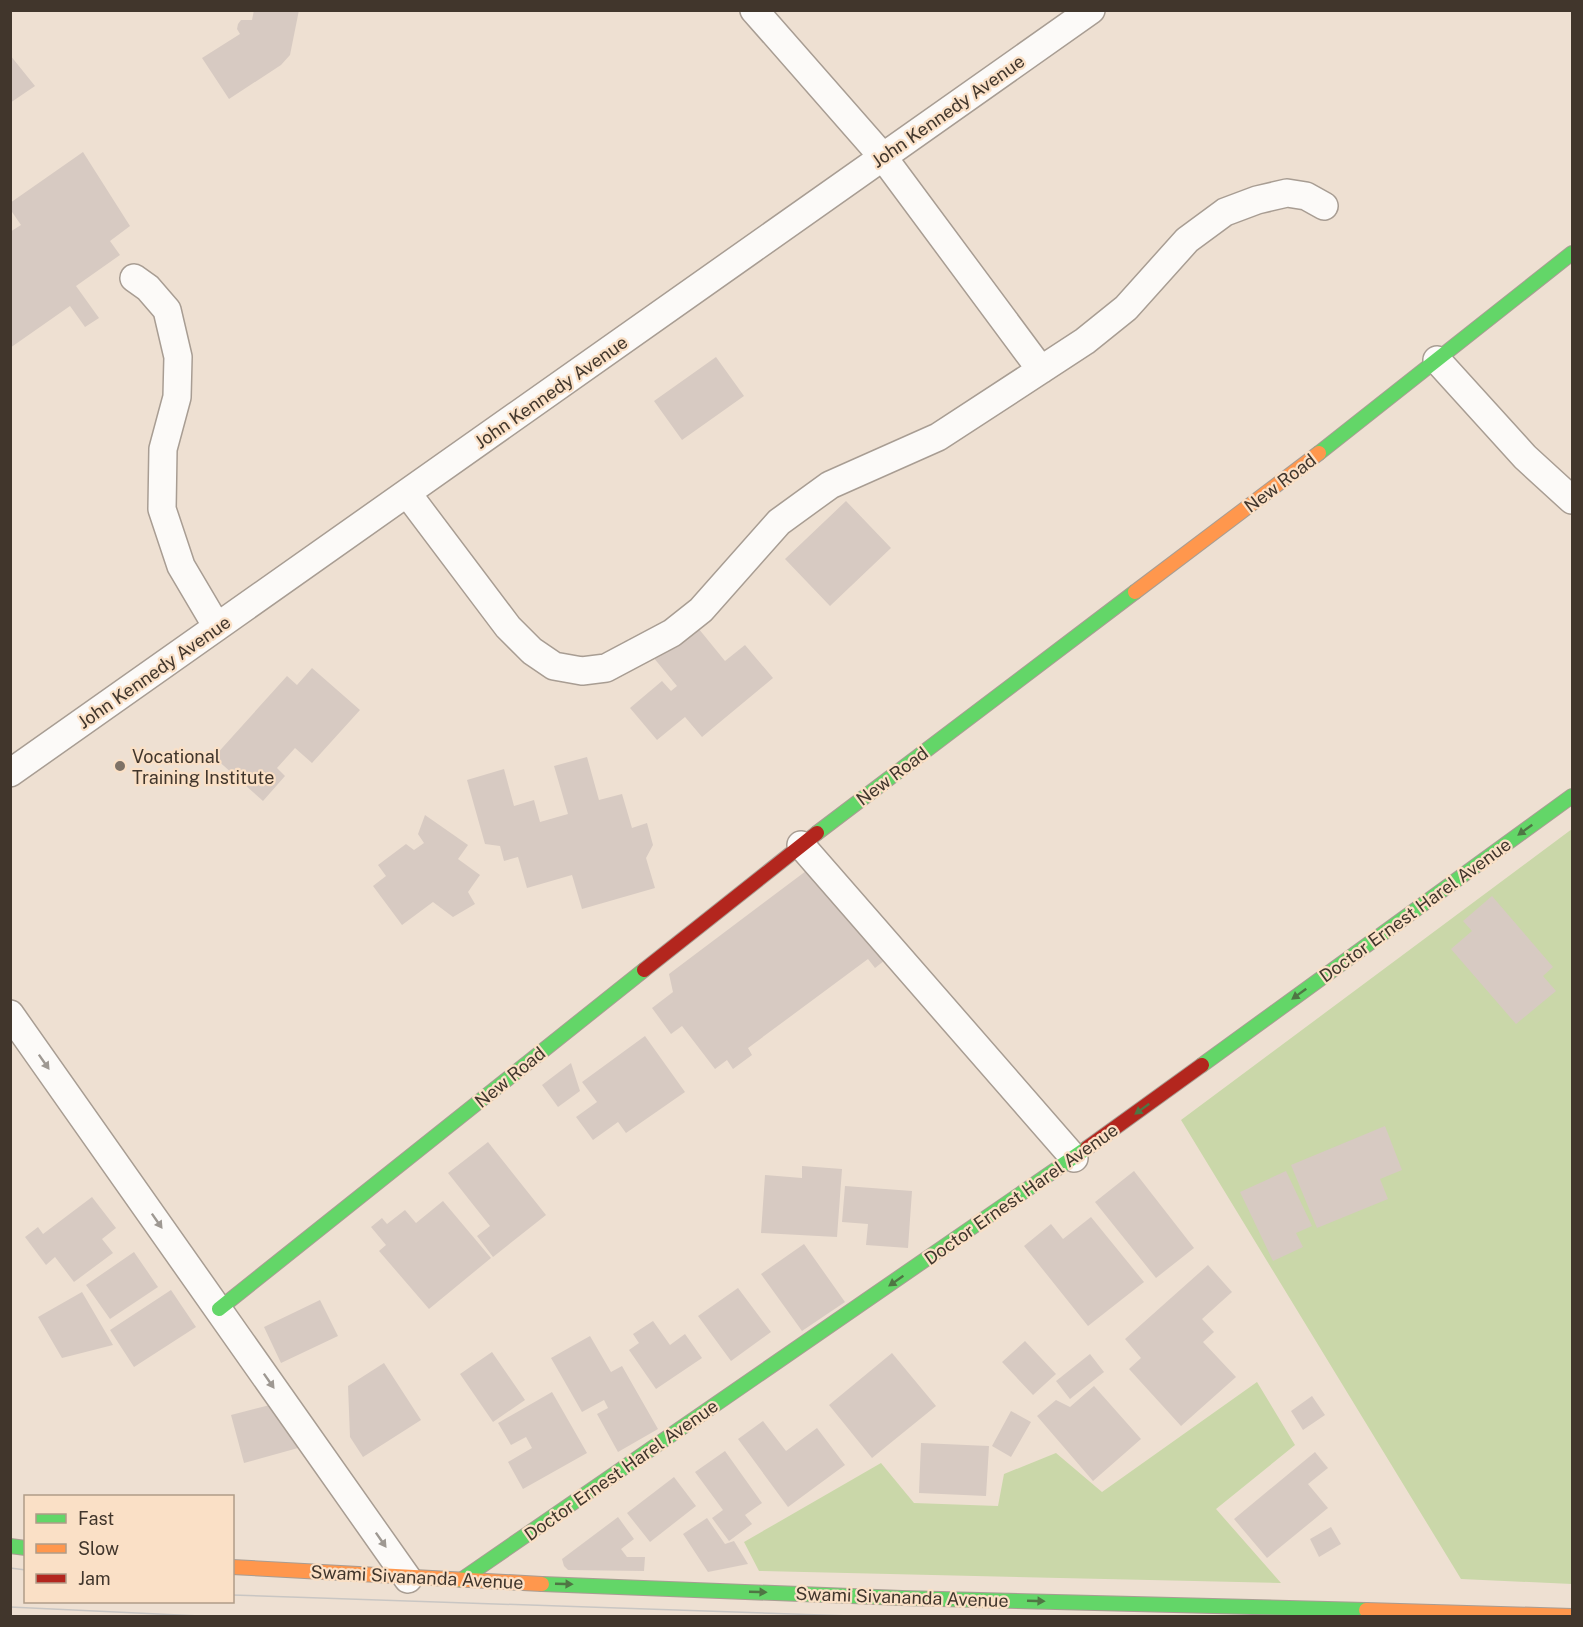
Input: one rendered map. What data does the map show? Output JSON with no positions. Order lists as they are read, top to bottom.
{
  "streets": {
    "street": [
      "John Kennedy Avenue",
      "New Road",
      "Doctor Ernest Harel Avenue",
      "Swami Sivananda Avenue"
    ]
  },
  "crossings": [
    ["Doctor Ernest Harel Avenue", "Swami Sivananda Avenue"]
  ],
  "one_way": ["Doctor Ernest Harel Avenue", "Swami Sivananda Avenue"],
  "places": ["Vocational Training Institute"],
  "legend": ["Fast", "Slow", "Jam"]
}
